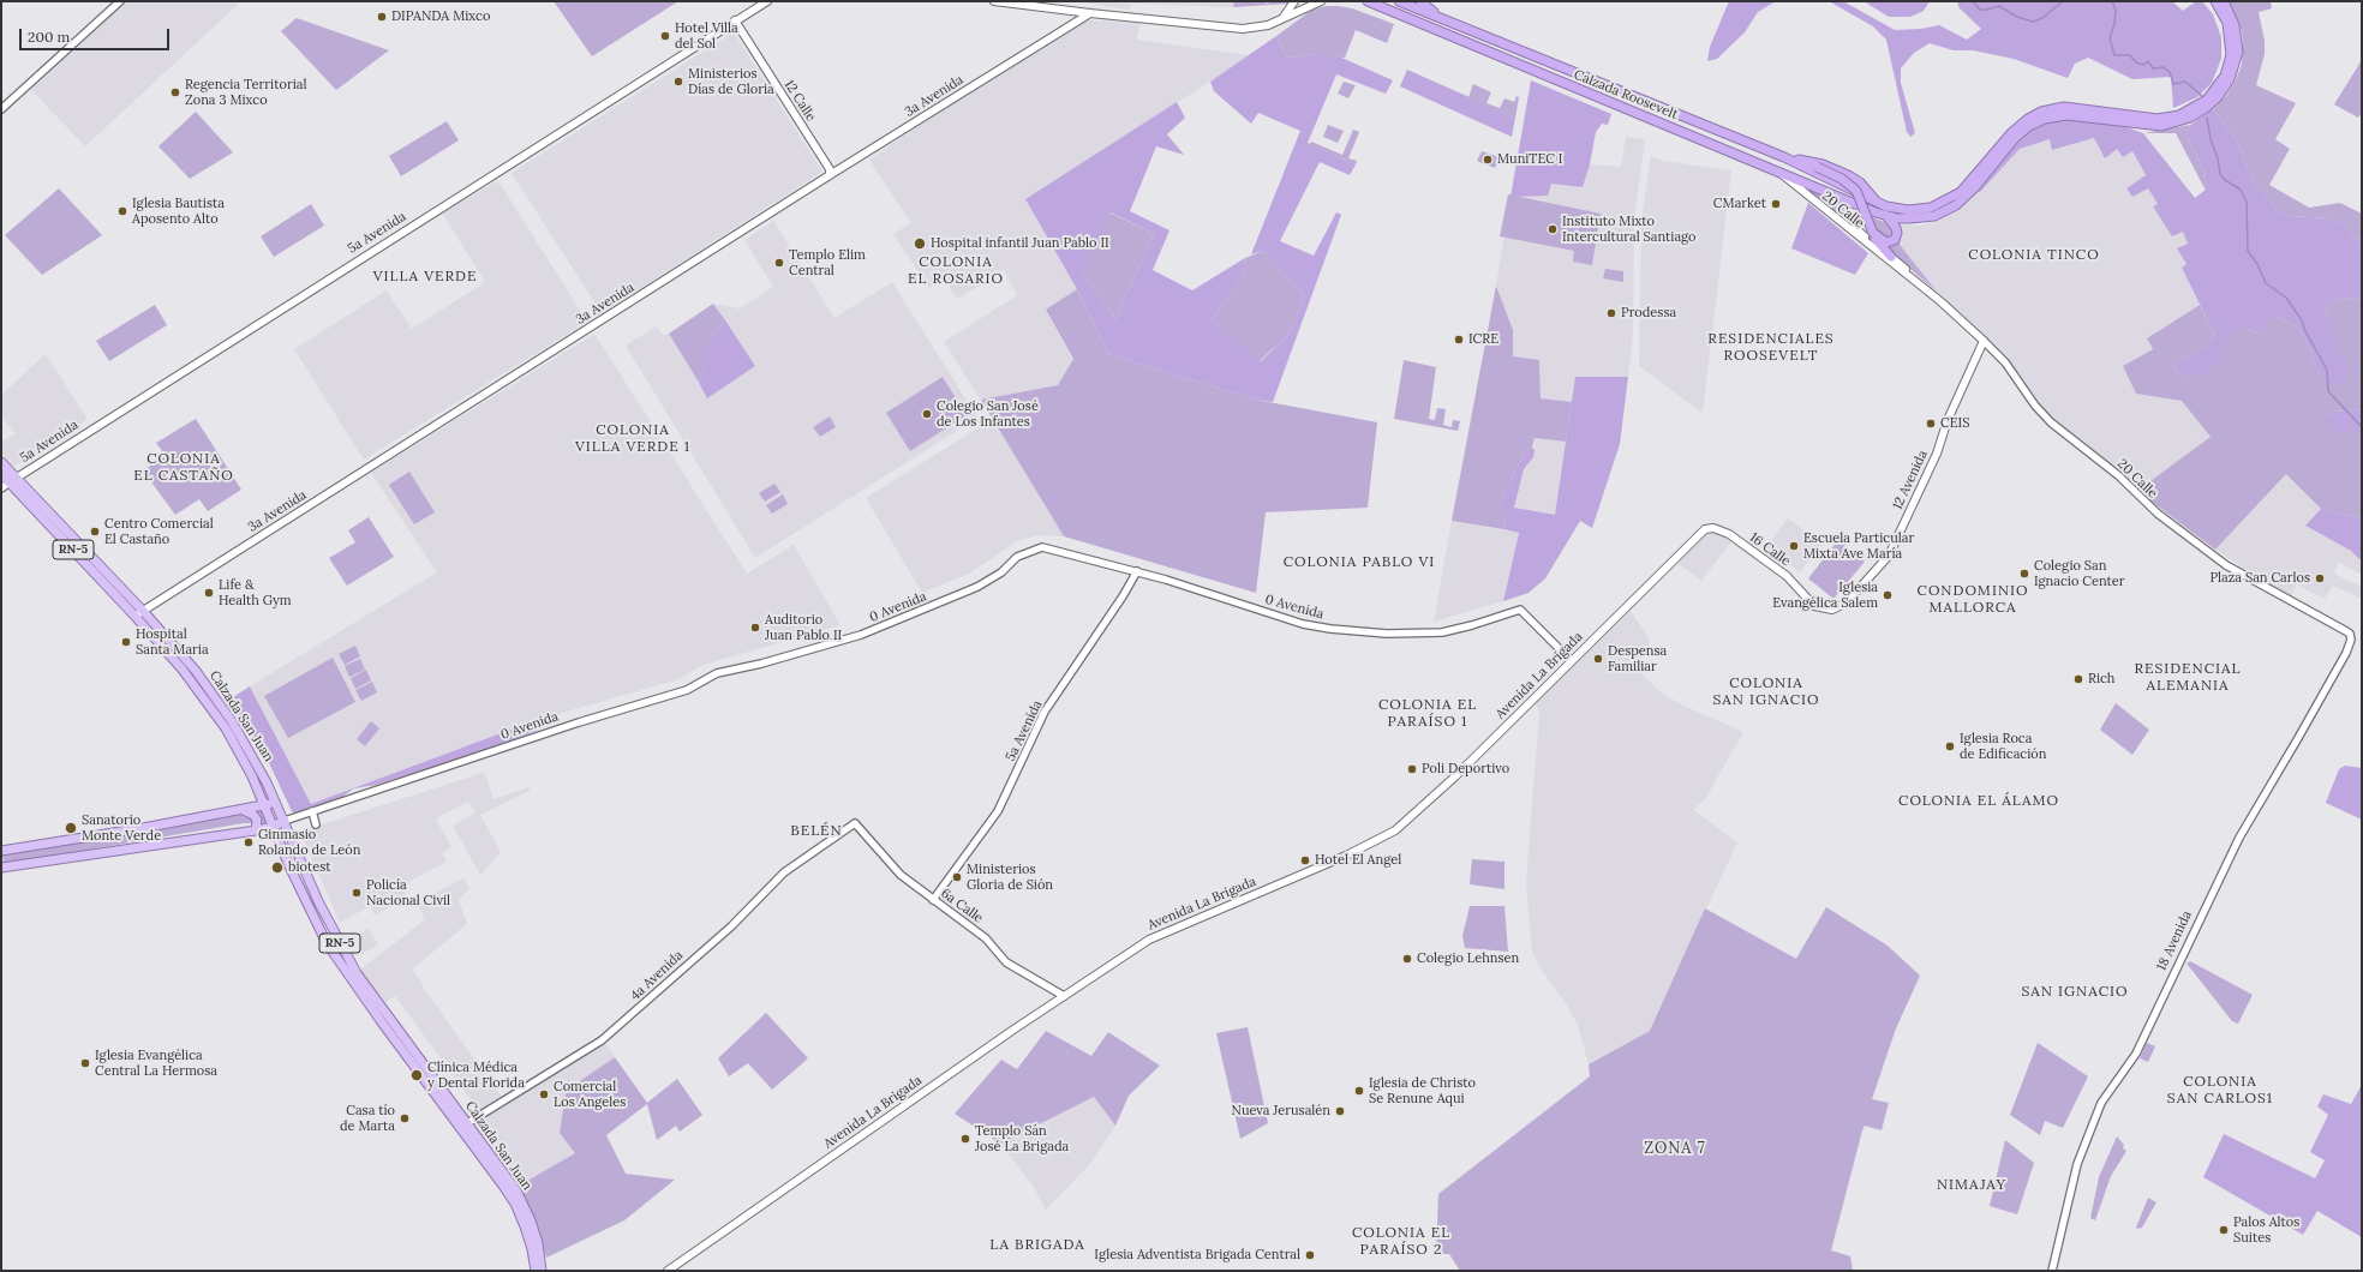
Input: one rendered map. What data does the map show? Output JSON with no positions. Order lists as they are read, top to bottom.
{
  "streets": {
    "highway": ["Calzada Roosevelt"],
    "main road": [
      "3a Avenida",
      "12 Calle",
      "20 Calle",
      "5a Avenida",
      "12 Avenida",
      "RN-5",
      "16 Calle",
      "Avenida La Brigada",
      "Calzada San Juan"
    ],
    "street": [
      "0 Avenida",
      "6a Calle",
      "18 Avenida",
      "4a Avenida"
    ]
  },
  "crossings": [
    ["Calzada Roosevelt", "20 Calle"],
    ["3a Avenida", "12 Calle"],
    ["3a Avenida", "Calzada San Juan"],
    ["12 Calle", "5a Avenida"],
    ["20 Calle", "12 Avenida"],
    ["20 Calle", "18 Avenida"],
    ["5a Avenida", "0 Avenida"],
    ["5a Avenida", "Calzada San Juan"],
    ["5a Avenida", "6a Calle"],
    ["12 Avenida", "16 Calle"],
    ["16 Calle", "Avenida La Brigada"],
    ["0 Avenida", "Avenida La Brigada"],
    ["0 Avenida", "Calzada San Juan"],
    ["Avenida La Brigada", "6a Calle"],
    ["Calzada San Juan", "4a Avenida"],
    ["6a Calle", "4a Avenida"]
  ],
  "districts": [
    "COLONIA TINCO",
    "COLONIA EL ROSARIO",
    "VILLA VERDE",
    "RESIDENCIALES ROOSEVELT",
    "COLONIA VILLA VERDE 1",
    "COLONIA EL CASTAÑO",
    "COLONIA PABLO VI",
    "CONDOMINIO MALLORCA",
    "RESIDENCIAL ALEMANIA",
    "COLONIA SAN IGNACIO",
    "COLONIA EL PARAÍSO 1",
    "COLONIA EL ÁLAMO",
    "BELÉN",
    "SAN IGNACIO",
    "COLONIA SAN CARLOS1",
    "ZONA 7",
    "NIMAJAY",
    "COLONIA EL PARAÍSO 2",
    "LA BRIGADA"
  ],
  "places": [
    "DIPANDA Mixco",
    "Hotel Villa del Sol",
    "Ministerios Días de Gloria",
    "Regencia Territorial Zona 3 Mixco",
    "MuniTEC I",
    "CMarket",
    "Iglesia Bautista Aposento Alto",
    "Instituto Mixto Intercultural Santiago",
    "Hospital infantil Juan Pablo II",
    "Templo Elim Central",
    "Prodessa",
    "ICRE",
    "Colegio San José de Los Infantes",
    "CEIS",
    "Centro Comercial El Castaño",
    "Escuela Particular Mixta Ave María",
    "Colegio San Ignacio Center",
    "Plaza San Carlos",
    "Life & Health Gym",
    "Iglesia Evangélica Salem",
    "Auditorio Juan Pablo II",
    "Hospital Santa Maria",
    "Despensa Familiar",
    "Rich",
    "Iglesia Roca de Edificación",
    "Poli Deportivo",
    "Sanatorio Monte Verde",
    "Ginmasio Rolando de León",
    "Hotel El Angel",
    "biotest",
    "Ministerios Gloria de Sión",
    "Policía Nacional Civil",
    "Colegio Lehnsen",
    "Iglesia Evangélica Central La Hermosa",
    "Clínica Médica y Dental Florida",
    "Iglesia de Christo Se Renune Aqui",
    "Comercial Los Angeles",
    "Nueva Jerusalén",
    "Casa tío de Marta",
    "Templo Sán José La Brigada",
    "Palos Altos Suites",
    "Iglesia Adventista Brigada Central"
  ],
  "scale_bar": "200 m"
}
